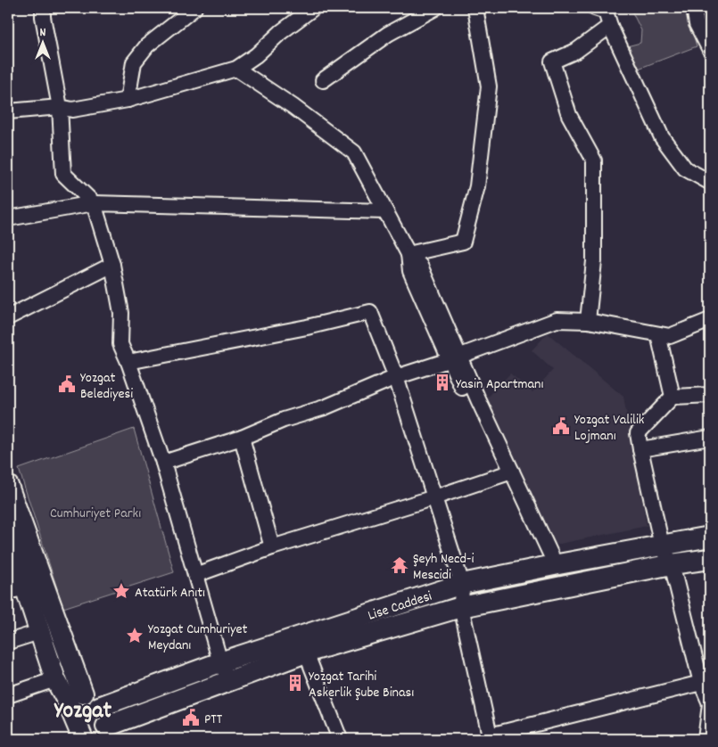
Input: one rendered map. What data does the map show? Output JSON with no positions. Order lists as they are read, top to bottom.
{
  "streets": {
    "street": ["Lise Caddesi"]
  },
  "districts": ["Yozgat"],
  "parks": ["Cumhuriyet Parkı"],
  "places": {
    "building": ["Yasin Apartmanı", "Yozgat Tarihi Askerlik Şube Binası"],
    "public building": ["Yozgat Belediyesi", "Yozgat Valilik Lojmanı", "PTT"],
    "temple": ["Şeyh Necd-i Mescidi"],
    "place": ["Atatürk Anıtı", "Yozgat Cumhuriyet Meydanı"]
  },
  "north": "top"
}
